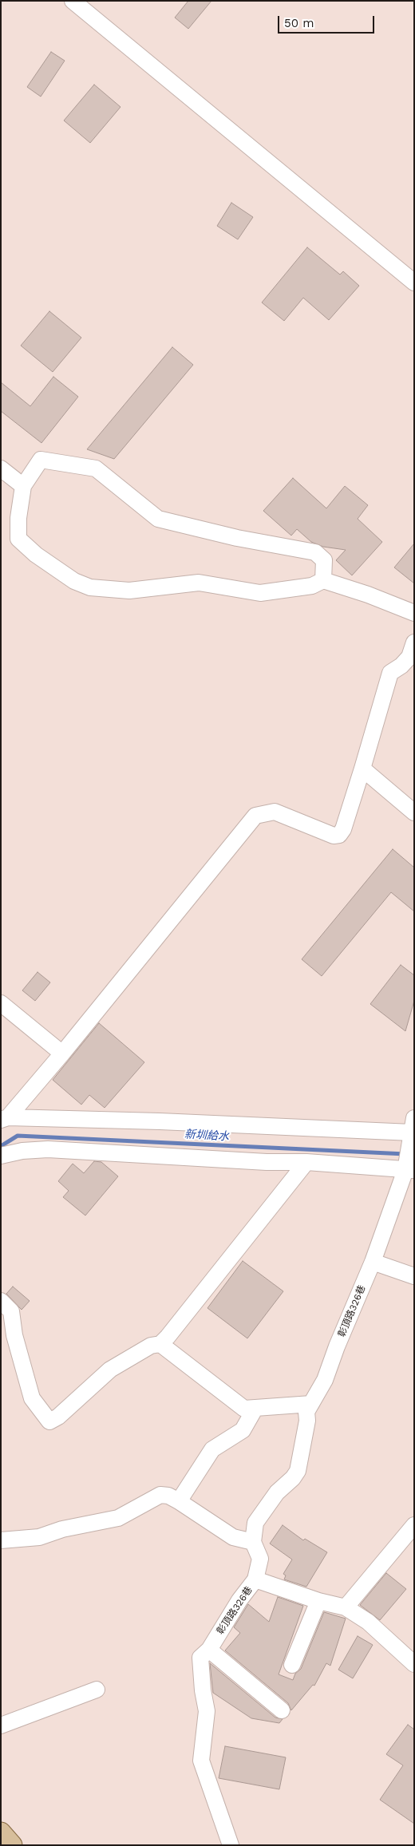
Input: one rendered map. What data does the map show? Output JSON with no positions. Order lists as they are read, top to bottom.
{
  "streets": {
    "street": ["彰頂路326巷"]
  },
  "water": ["新圳給水"],
  "scale_bar": "50 m"
}
